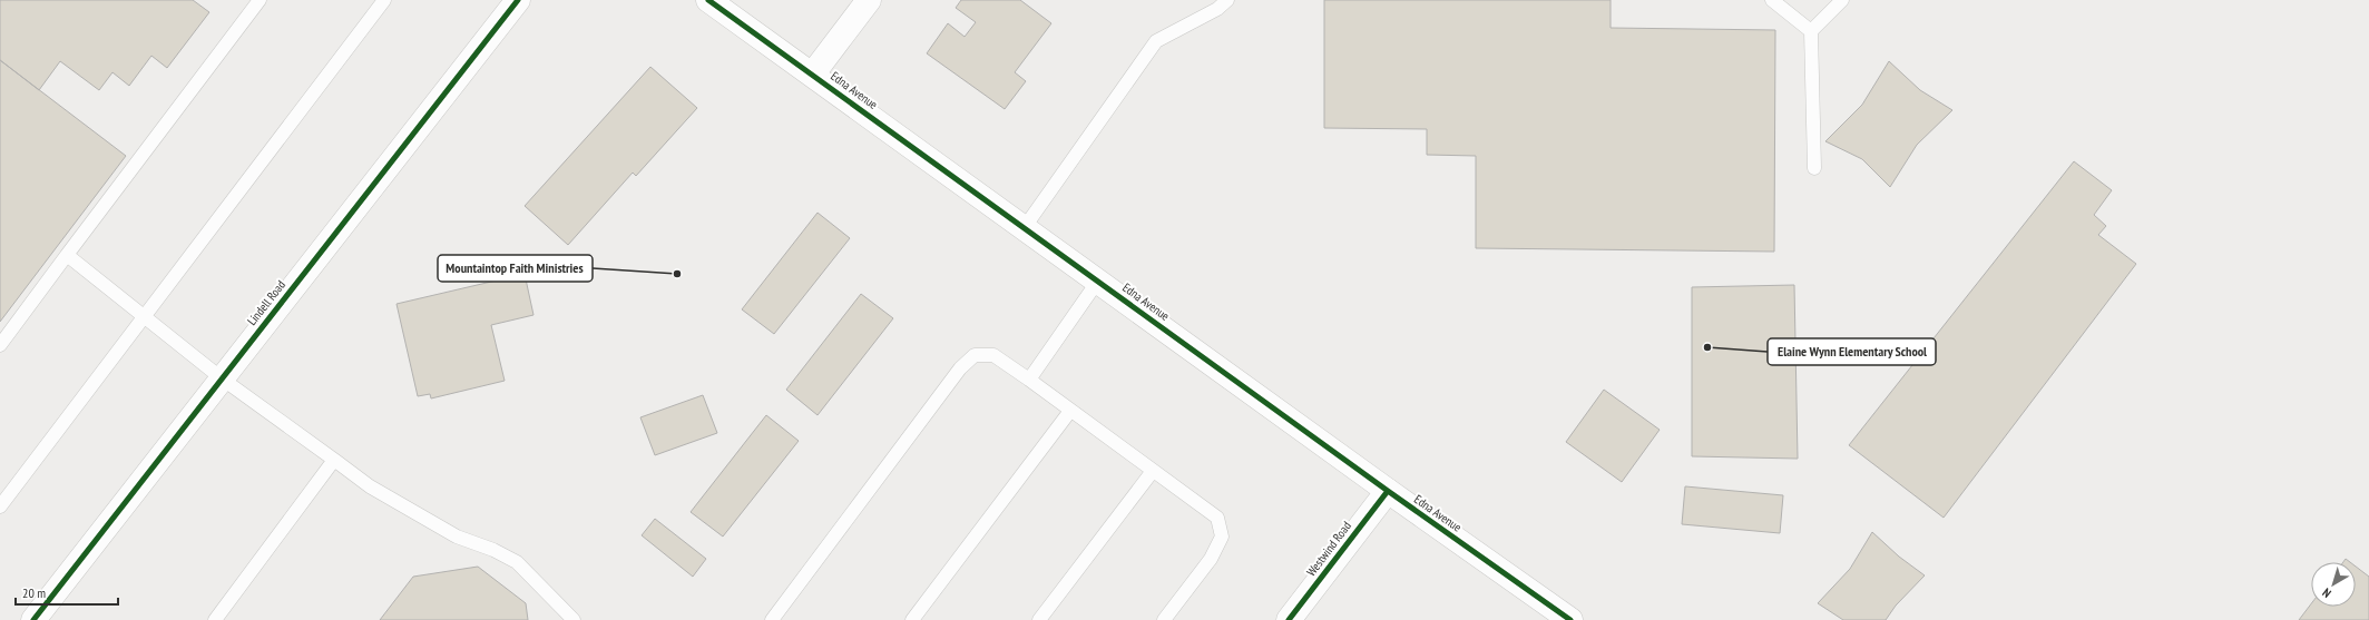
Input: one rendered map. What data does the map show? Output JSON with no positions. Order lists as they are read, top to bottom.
{
  "streets": {
    "street": ["Edna Avenue", "Lindell Road", "Westwind Road"]
  },
  "crossings": [
    ["Edna Avenue", "Westwind Road"]
  ],
  "places": ["Mountaintop Faith Ministries", "Elaine Wynn Elementary School"],
  "scale_bar": "20 m",
  "north": "bottom left"
}
